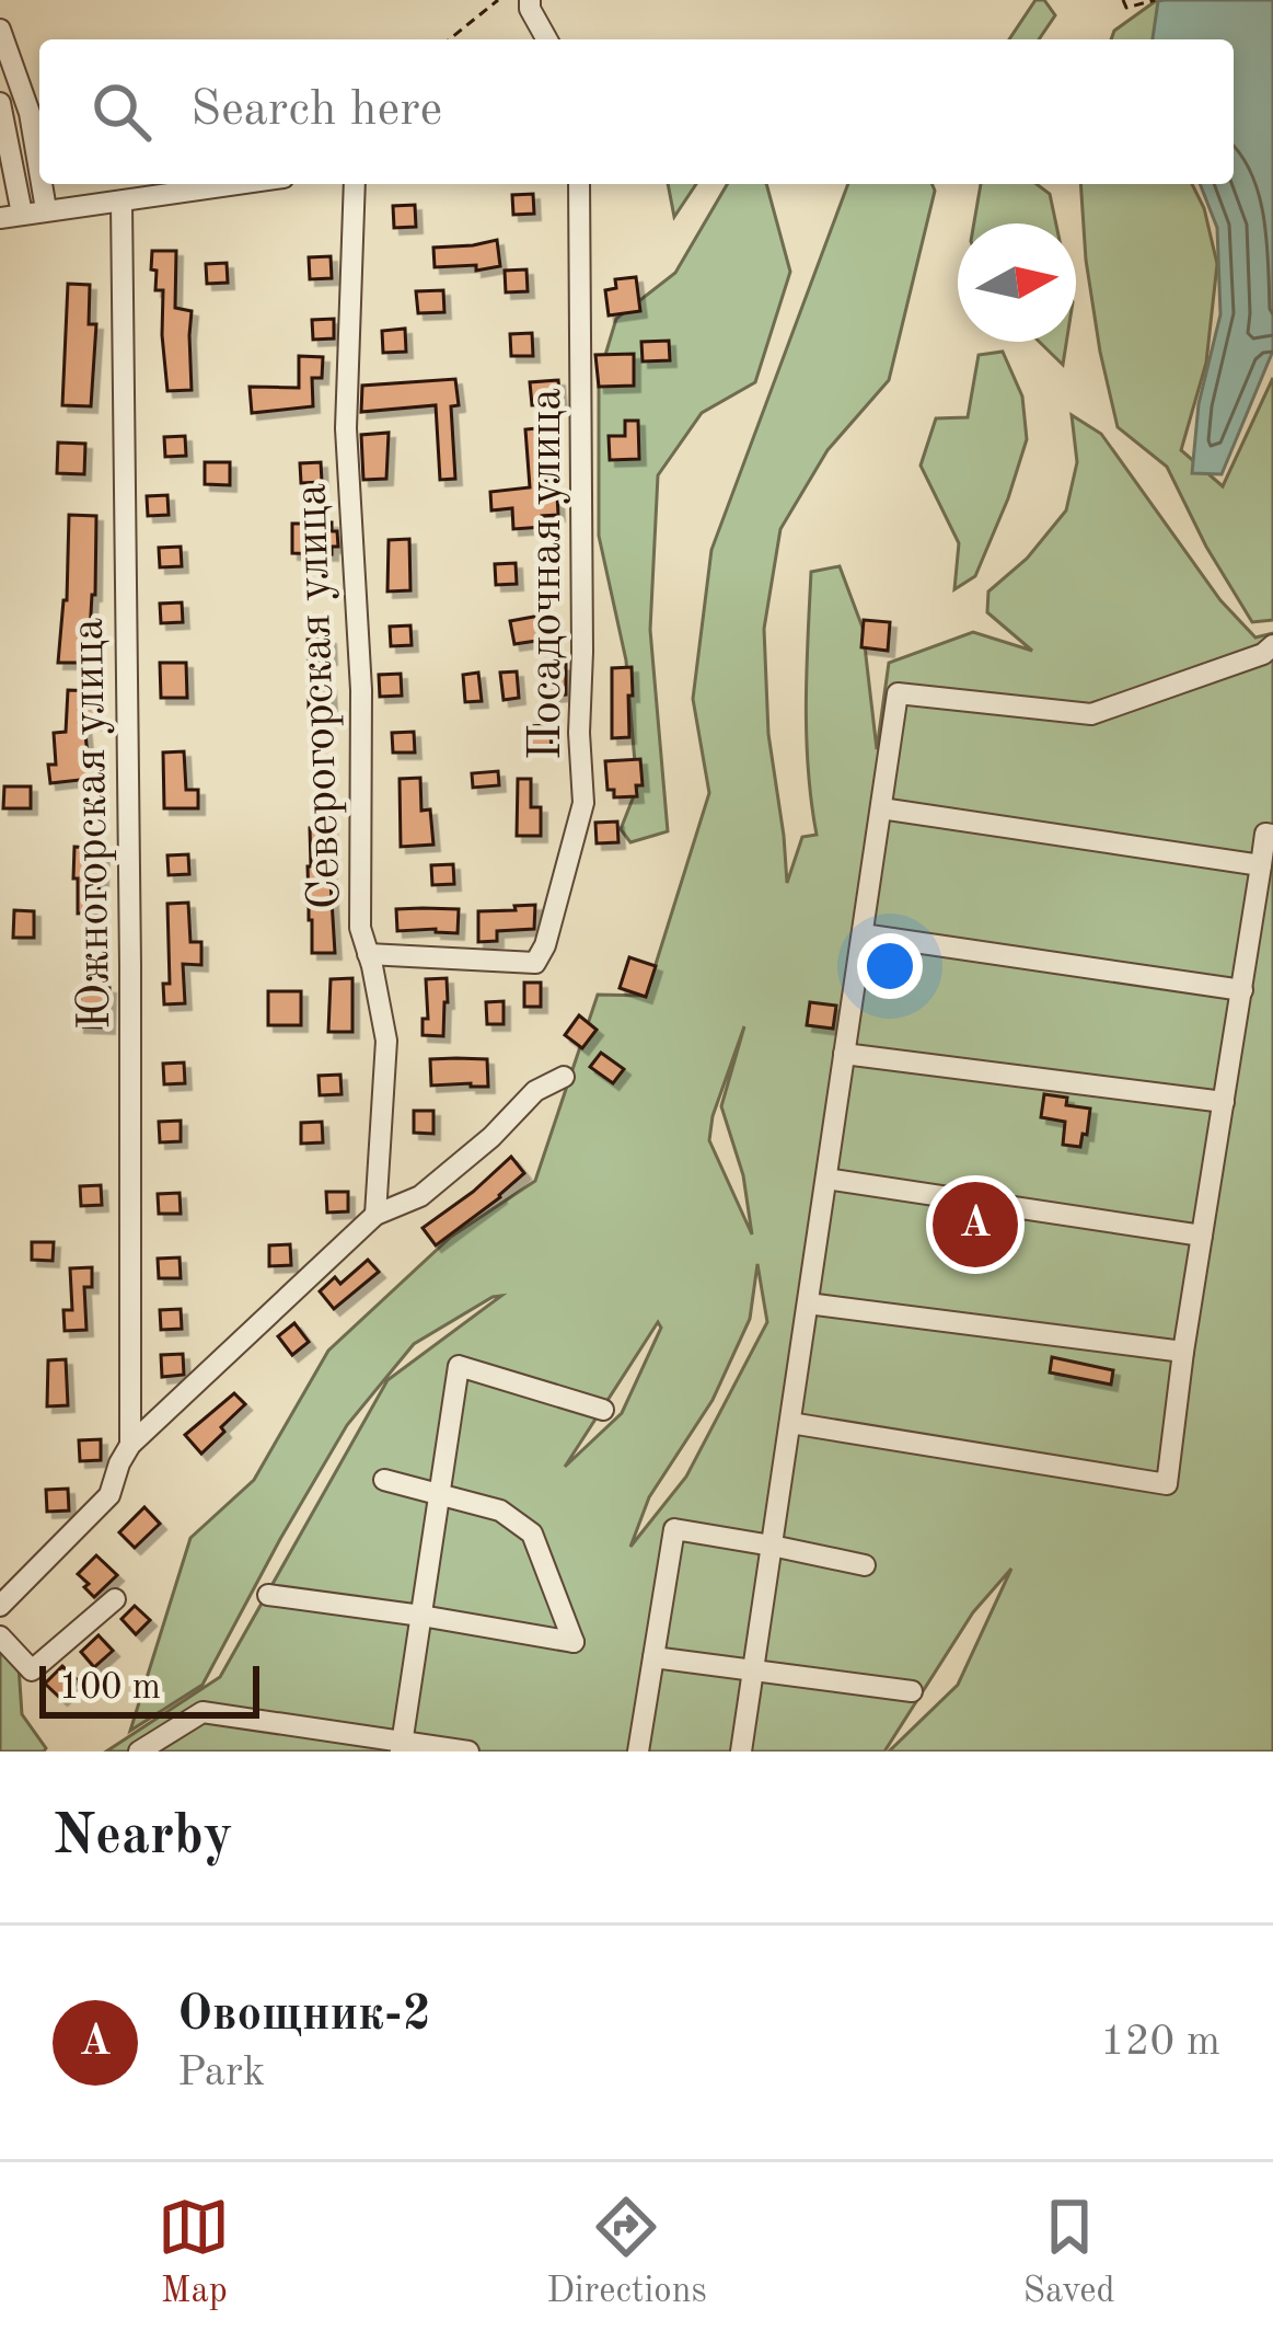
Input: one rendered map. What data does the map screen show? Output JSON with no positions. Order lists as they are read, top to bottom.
{
  "streets": {
    "street": ["Посадочная улица", "Северогорская улица", "Южногорская улица"]
  },
  "crossings": [
    ["Посадочная улица", "Северогорская улица"]
  ],
  "scale_bar": "100 m",
  "north": "right",
  "page": {
    "search": "Search here",
    "pins": "A",
    "scale": "100 m",
    "heading": "Nearby",
    "list": [
      {
        "mark": "A",
        "name": "Овощник-2",
        "note": "Park",
        "value": "120 m"
      }
    ],
    "nav": ["Map", "Directions", "Saved"]
  }
}
